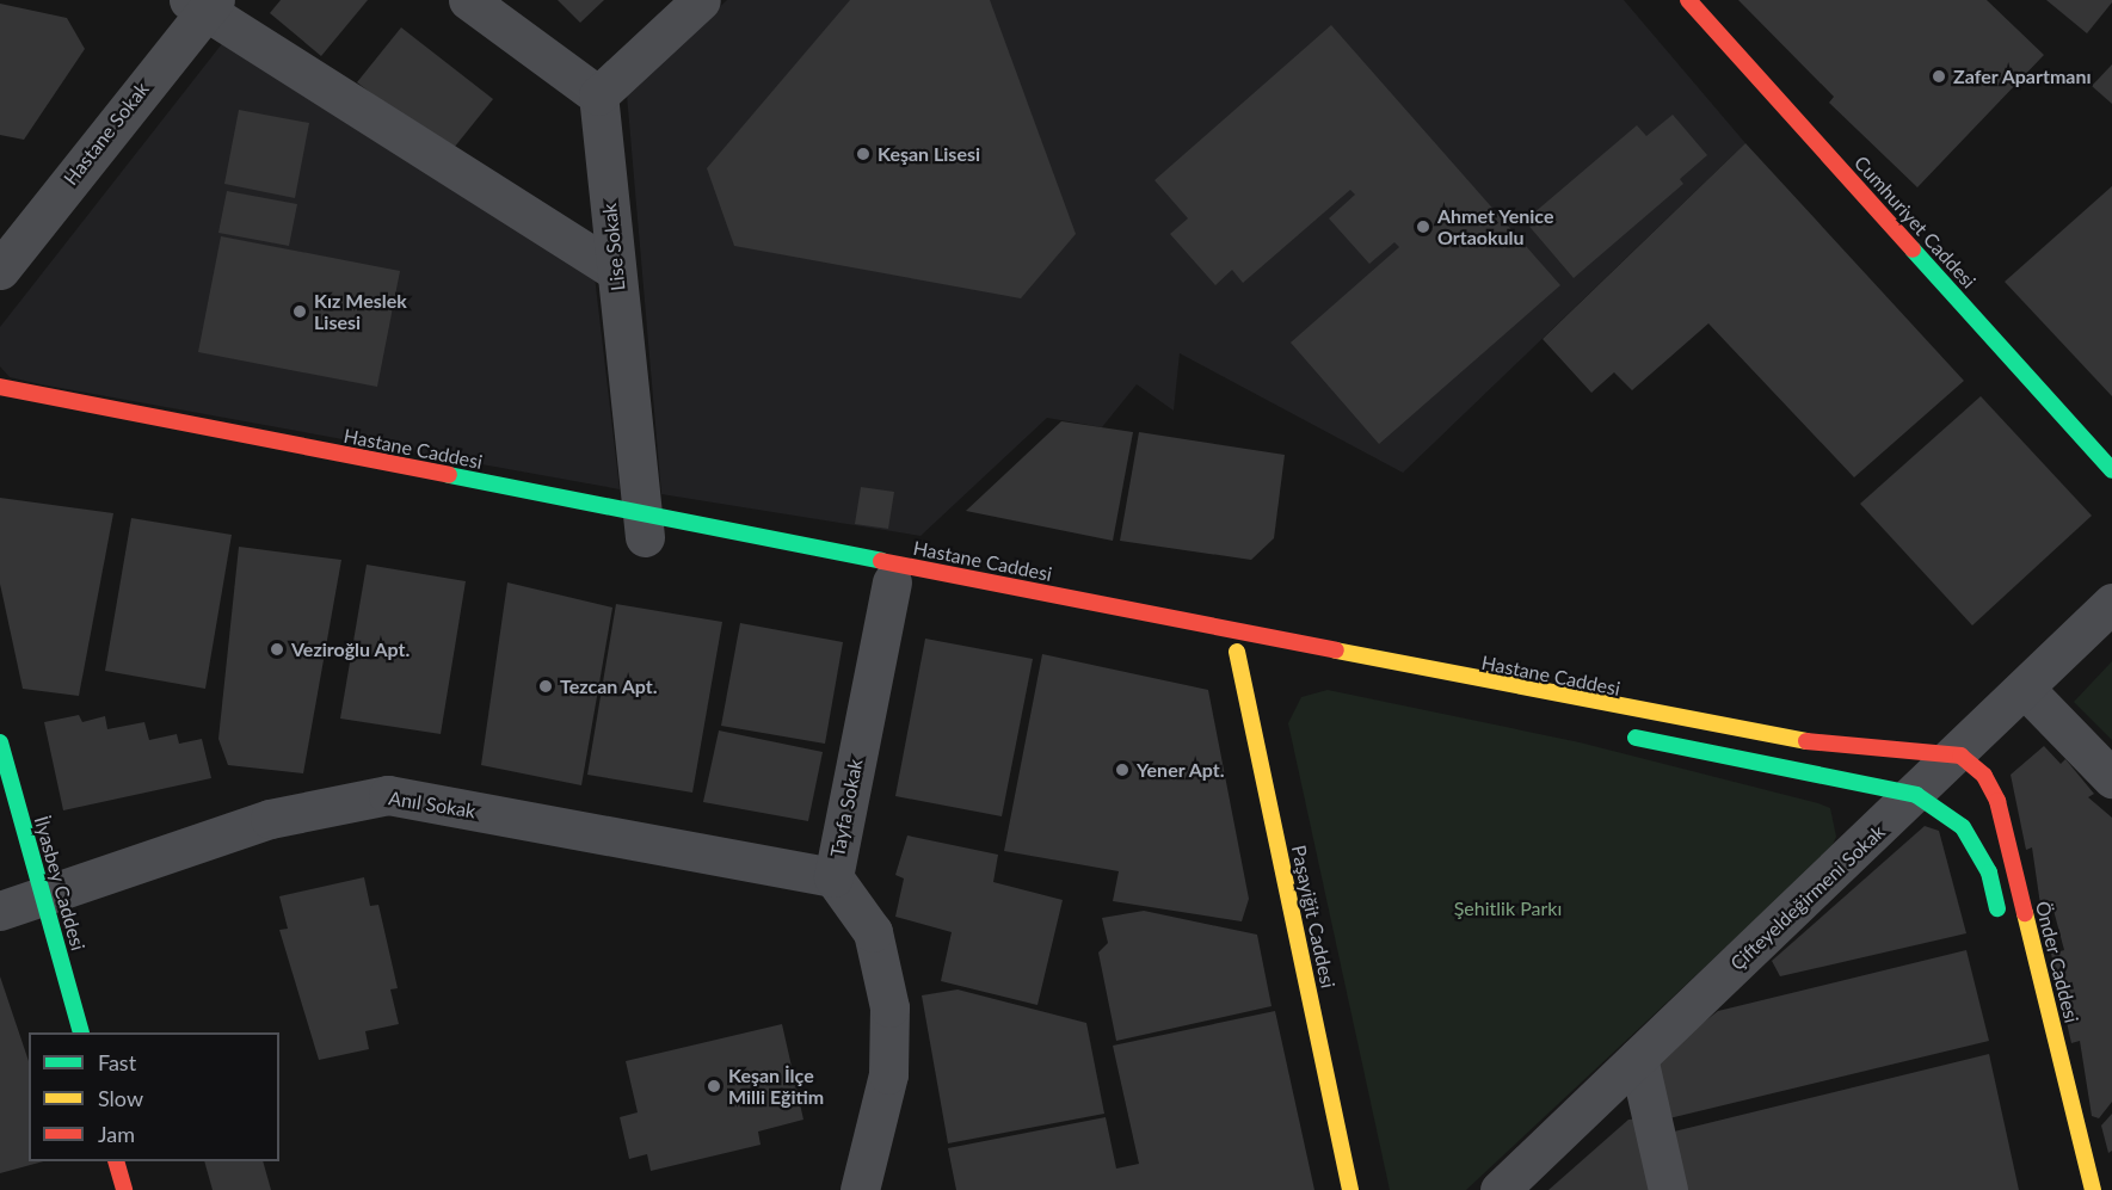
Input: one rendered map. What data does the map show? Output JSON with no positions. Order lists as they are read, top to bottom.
{
  "streets": {
    "main road": [
      "Cumhuriyet Caddesi",
      "Hastane Caddesi",
      "İlyasbey Caddesi",
      "Paşayiğit Caddesi",
      "Önder Caddesi"
    ],
    "street": [
      "Hastane Sokak",
      "Lise Sokak",
      "Anıl Sokak",
      "Tayfa Sokak",
      "Çifteyeldeğirmeni Sokak"
    ]
  },
  "crossings": [
    ["Lise Sokak", "Hastane Caddesi"],
    ["Hastane Caddesi", "Tayfa Sokak"],
    ["Hastane Caddesi", "Çifteyeldeğirmeni Sokak"],
    ["Hastane Caddesi", "Önder Caddesi"],
    ["Anıl Sokak", "Tayfa Sokak"],
    ["Anıl Sokak", "İlyasbey Caddesi"],
    ["Çifteyeldeğirmeni Sokak", "Önder Caddesi"]
  ],
  "parks": ["Şehitlik Parkı"],
  "places": [
    "Zafer Apartmanı",
    "Keşan Lisesi",
    "Ahmet Yenice Ortaokulu",
    "Kız Meslek Lisesi",
    "Veziroğlu Apt.",
    "Tezcan Apt.",
    "Yener Apt.",
    "Keşan İlçe Milli Eğitim"
  ],
  "legend": ["Fast", "Slow", "Jam"]
}
